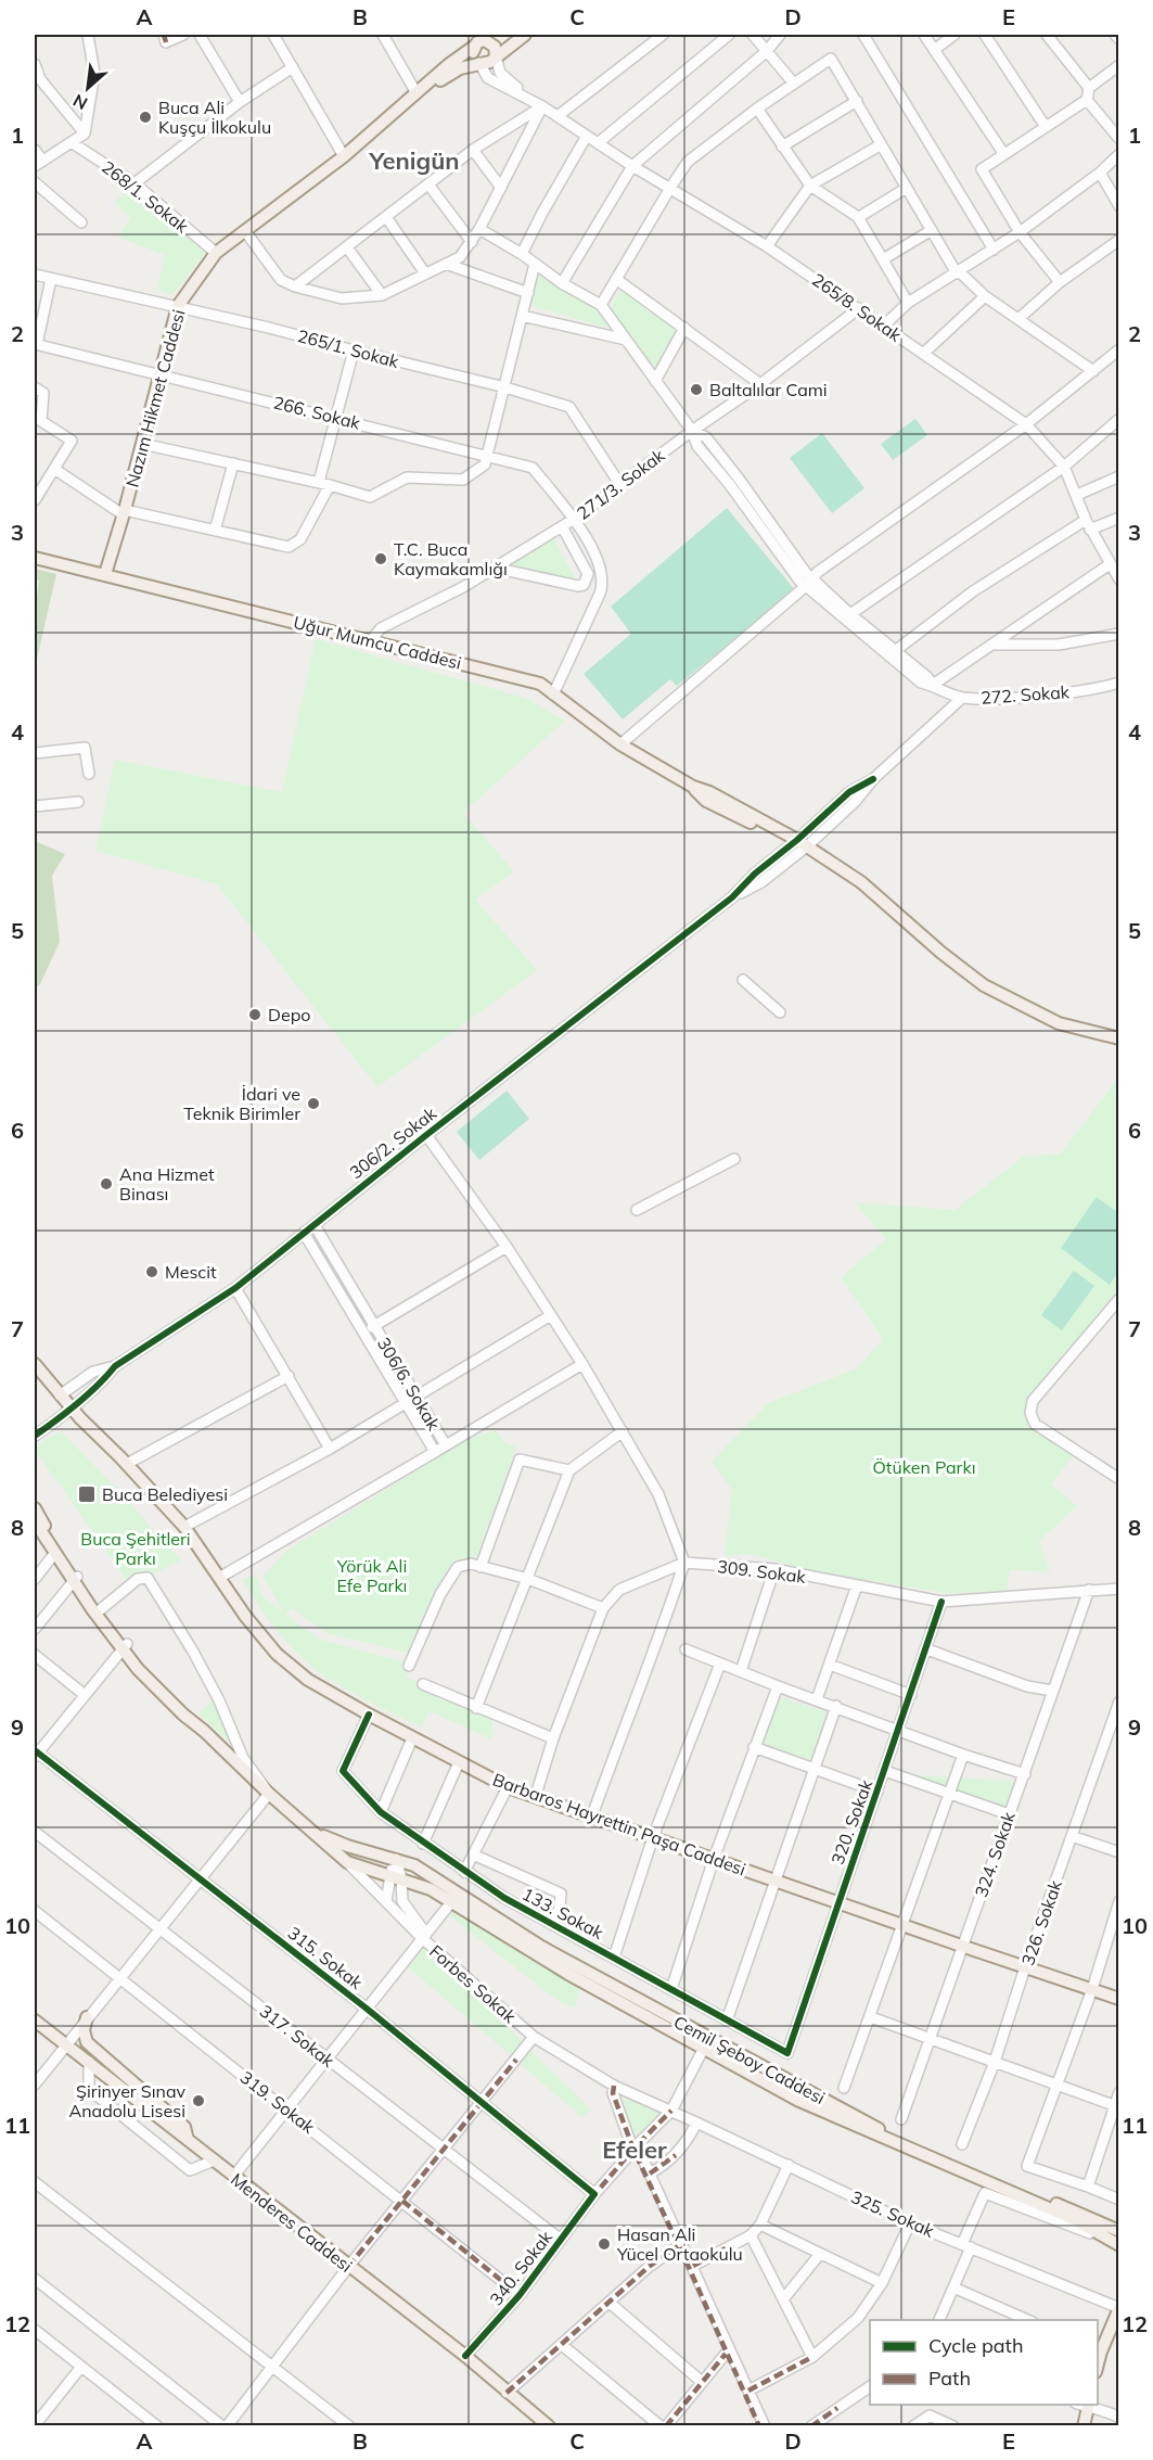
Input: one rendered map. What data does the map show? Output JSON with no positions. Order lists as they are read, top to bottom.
{
  "streets": {
    "main road": [
      "Nazım Hikmet Caddesi",
      "Uğur Mumcu Caddesi",
      "Barbaros Hayrettin Paşa Caddesi",
      "Forbes Sokak",
      "Cemil Şeboy Caddesi",
      "Menderes Caddesi"
    ],
    "street": [
      "268/1. Sokak",
      "265/8. Sokak",
      "265/1. Sokak",
      "266. Sokak",
      "271/3. Sokak",
      "272. Sokak",
      "306/2. Sokak",
      "306/6. Sokak",
      "309. Sokak",
      "320. Sokak",
      "324. Sokak",
      "133. Sokak",
      "326. Sokak",
      "315. Sokak",
      "317. Sokak",
      "319. Sokak",
      "325. Sokak",
      "340. Sokak"
    ]
  },
  "crossings": [
    ["268/1. Sokak", "Nazım Hikmet Caddesi"],
    ["265/8. Sokak", "Nazım Hikmet Caddesi"],
    ["265/8. Sokak", "271/3. Sokak"],
    ["265/1. Sokak", "Nazım Hikmet Caddesi"],
    ["265/1. Sokak", "266. Sokak"],
    ["265/1. Sokak", "271/3. Sokak"],
    ["Nazım Hikmet Caddesi", "266. Sokak"],
    ["Nazım Hikmet Caddesi", "Uğur Mumcu Caddesi"],
    ["266. Sokak", "271/3. Sokak"],
    ["266. Sokak", "Uğur Mumcu Caddesi"],
    ["271/3. Sokak", "Uğur Mumcu Caddesi"],
    ["Uğur Mumcu Caddesi", "306/2. Sokak"],
    ["272. Sokak", "306/2. Sokak"],
    ["306/2. Sokak", "306/6. Sokak"],
    ["306/2. Sokak", "Barbaros Hayrettin Paşa Caddesi"],
    ["309. Sokak", "320. Sokak"],
    ["309. Sokak", "324. Sokak"],
    ["320. Sokak", "Barbaros Hayrettin Paşa Caddesi"],
    ["320. Sokak", "133. Sokak"],
    ["Barbaros Hayrettin Paşa Caddesi", "324. Sokak"],
    ["Barbaros Hayrettin Paşa Caddesi", "133. Sokak"],
    ["Barbaros Hayrettin Paşa Caddesi", "326. Sokak"],
    ["315. Sokak", "340. Sokak"],
    ["Forbes Sokak", "Cemil Şeboy Caddesi"],
    ["Forbes Sokak", "325. Sokak"],
    ["317. Sokak", "340. Sokak"],
    ["319. Sokak", "340. Sokak"],
    ["Menderes Caddesi", "340. Sokak"]
  ],
  "districts": ["Yenigün", "Efeler"],
  "parks": ["Ötüken Parkı", "Buca Şehitleri Parkı", "Yörük Ali Efe Parkı"],
  "places": {
    "other": [
      "Buca Ali Kuşçu İlkokulu",
      "Baltalılar Cami",
      "T.C. Buca Kaymakamlığı",
      "Depo",
      "İdari ve Teknik Birimler",
      "Ana Hizmet Binası",
      "Mescit",
      "Şirinyer Sınav Anadolu Lisesi",
      "Hasan Ali Yücel Ortaokulu"
    ],
    "transit": ["Buca Belediyesi"]
  },
  "legend": ["Cycle path", "Path"],
  "north": "bottom left",
  "grid": {
    "columns": [
      "A",
      "B",
      "C",
      "D",
      "E"
    ],
    "rows": [
      "1",
      "2",
      "3",
      "4",
      "5",
      "6",
      "7",
      "8",
      "9",
      "10",
      "11",
      "12"
    ]
  }
}
